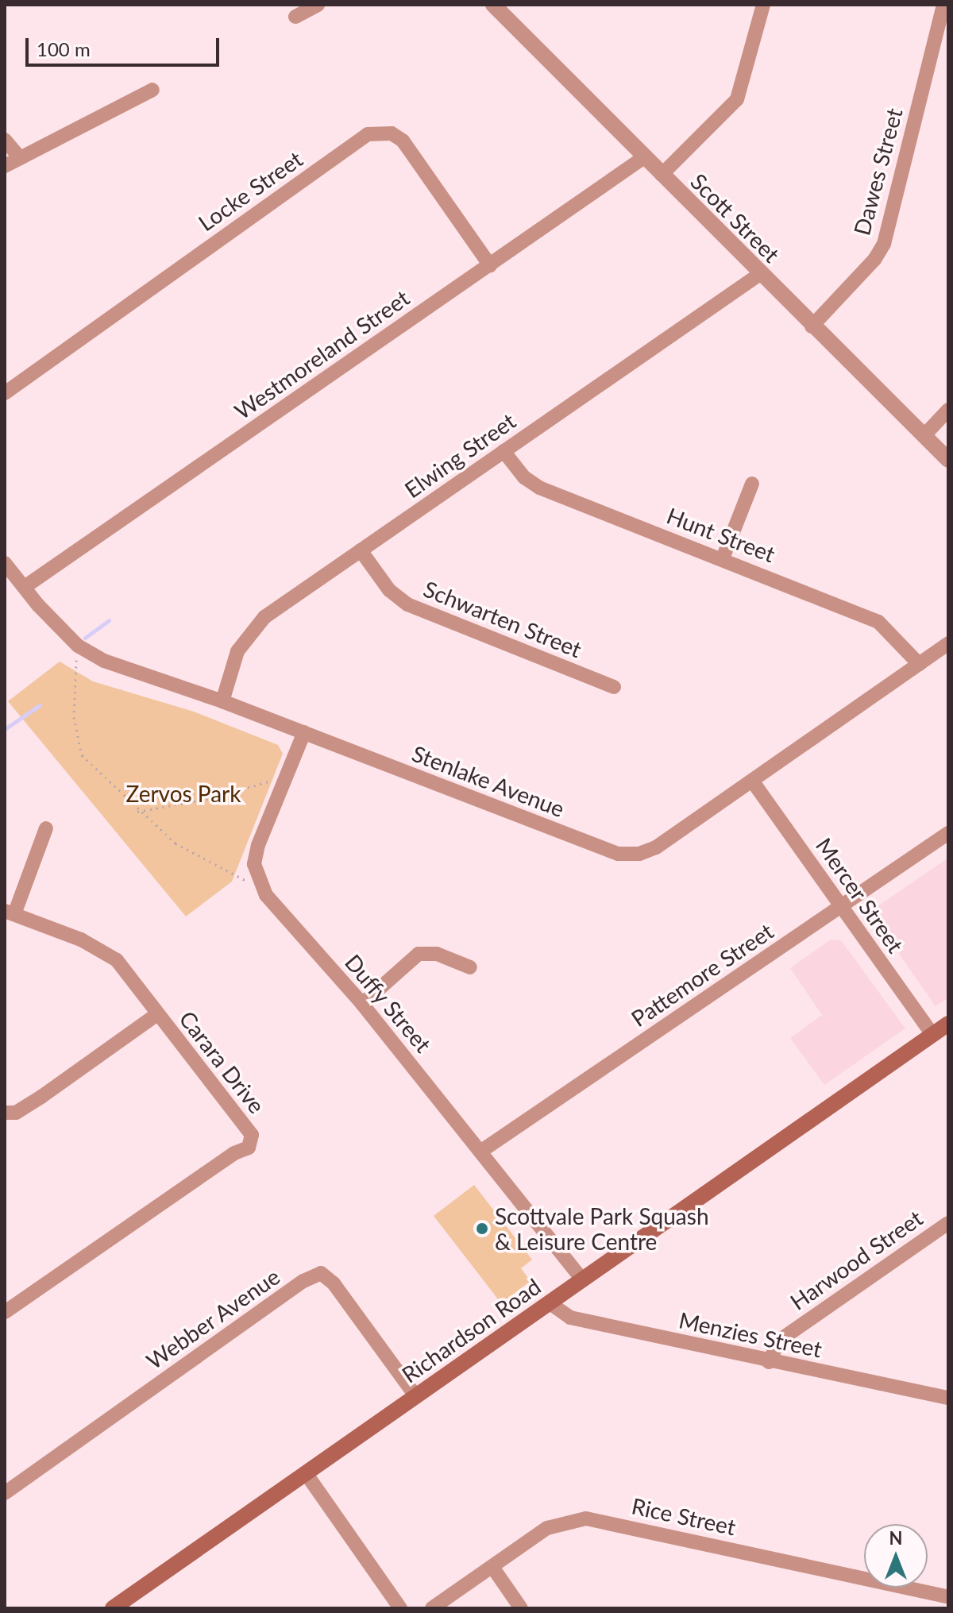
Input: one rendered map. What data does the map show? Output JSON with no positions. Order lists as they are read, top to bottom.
{
  "streets": {
    "main road": ["Richardson Road"],
    "street": [
      "Dawes Street",
      "Locke Street",
      "Scott Street",
      "Westmoreland Street",
      "Elwing Street",
      "Hunt Street",
      "Schwarten Street",
      "Stenlake Avenue",
      "Mercer Street",
      "Pattemore Street",
      "Duffy Street",
      "Carara Drive",
      "Harwood Street",
      "Webber Avenue",
      "Menzies Street",
      "Rice Street"
    ]
  },
  "crossings": [
    ["Dawes Street", "Scott Street"],
    ["Locke Street", "Westmoreland Street"],
    ["Scott Street", "Westmoreland Street"],
    ["Scott Street", "Elwing Street"],
    ["Westmoreland Street", "Stenlake Avenue"],
    ["Elwing Street", "Hunt Street"],
    ["Elwing Street", "Schwarten Street"],
    ["Elwing Street", "Stenlake Avenue"],
    ["Hunt Street", "Stenlake Avenue"],
    ["Stenlake Avenue", "Mercer Street"],
    ["Mercer Street", "Pattemore Street"],
    ["Mercer Street", "Richardson Road"],
    ["Pattemore Street", "Duffy Street"],
    ["Duffy Street", "Richardson Road"],
    ["Harwood Street", "Menzies Street"],
    ["Webber Avenue", "Richardson Road"],
    ["Richardson Road", "Menzies Street"]
  ],
  "parks": ["Zervos Park"],
  "places": ["Scottvale Park Squash & Leisure Centre"],
  "scale_bar": "100 m",
  "north": "top"
}
